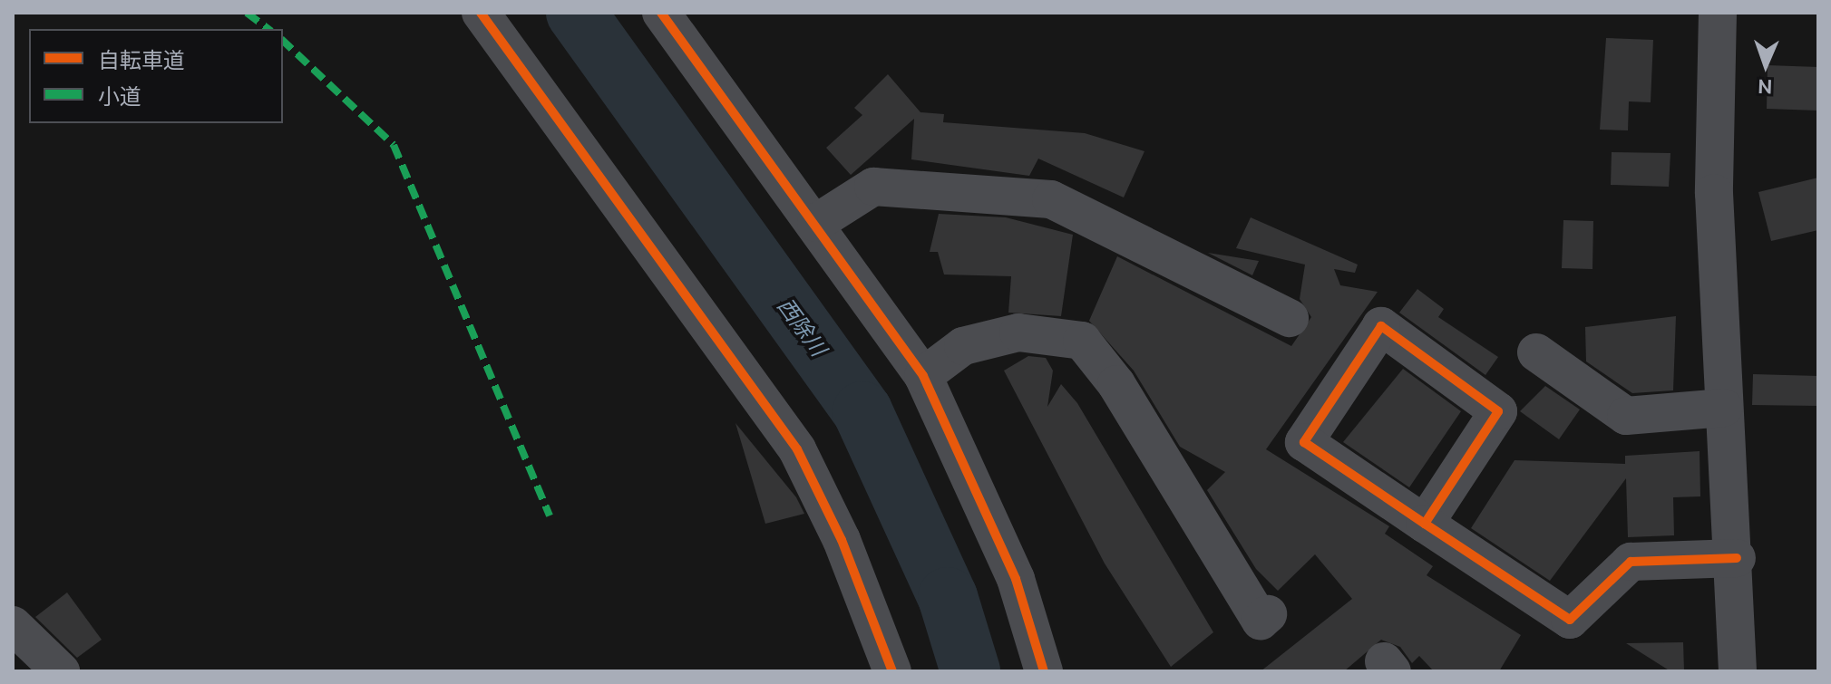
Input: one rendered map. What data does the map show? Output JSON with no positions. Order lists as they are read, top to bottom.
{
  "water": ["西除川"],
  "legend": ["自転車道", "小道"],
  "north": "bottom"
}
